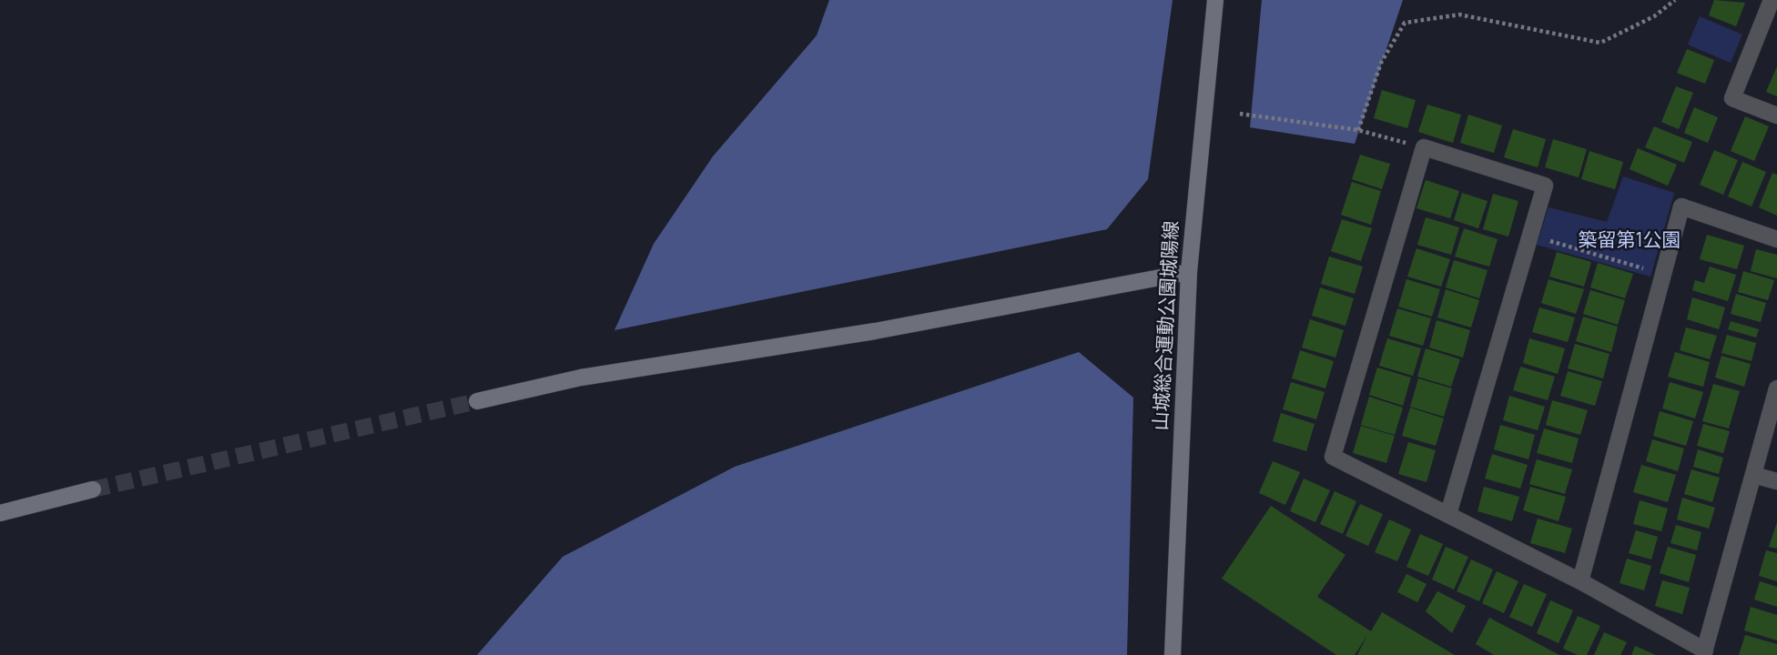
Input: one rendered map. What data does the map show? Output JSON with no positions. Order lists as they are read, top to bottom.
{
  "streets": {
    "street": ["山城総合運動公園城陽線"]
  },
  "parks": ["築留第1公園"]
}
